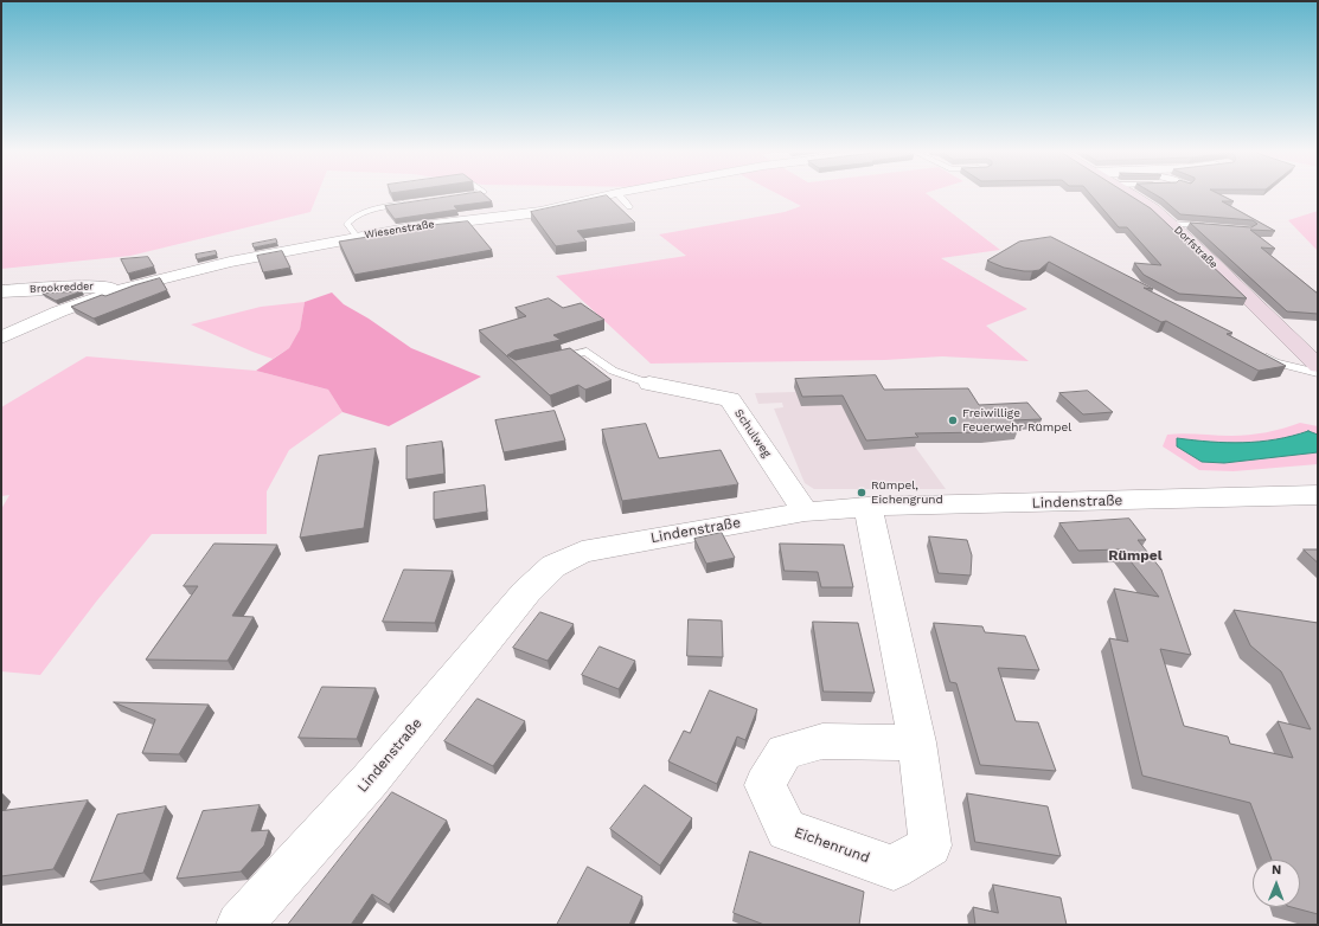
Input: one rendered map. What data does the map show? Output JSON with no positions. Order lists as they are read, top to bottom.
{
  "streets": {
    "street": [
      "Wiesenstraße",
      "Dorfstraße",
      "Brookredder",
      "Schulweg",
      "Lindenstraße"
    ]
  },
  "crossings": [
    ["Wiesenstraße", "Brookredder"],
    ["Schulweg", "Lindenstraße"]
  ],
  "districts": ["Rümpel"],
  "places": ["Freiwillige Feuerwehr Rümpel", "Rümpel, Eichengrund"],
  "north": "top"
}
